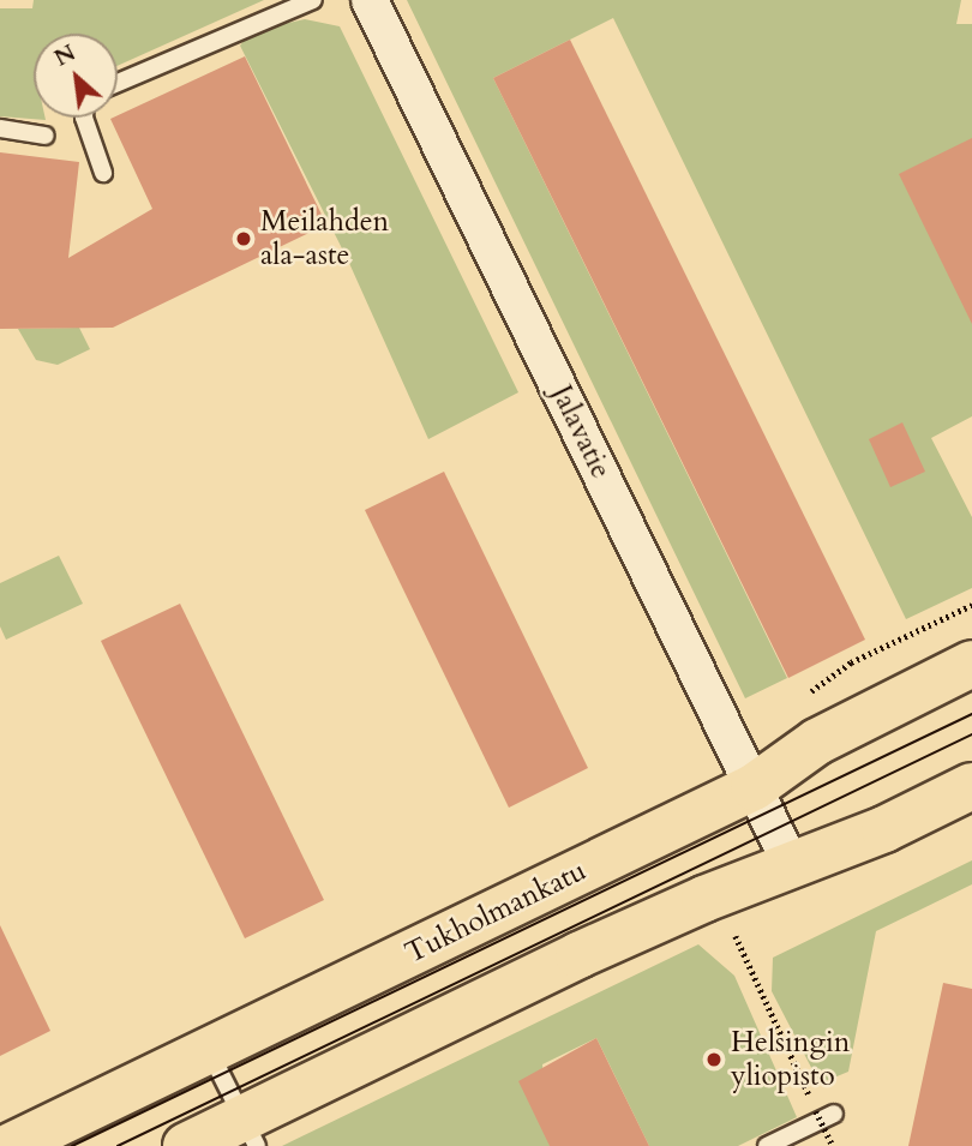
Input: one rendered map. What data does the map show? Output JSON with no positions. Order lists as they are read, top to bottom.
{
  "streets": {
    "main road": ["Tukholmankatu"],
    "street": ["Jalavatie"]
  },
  "crossings": [
    ["Jalavatie", "Tukholmankatu"]
  ],
  "places": ["Meilahden ala-aste", "Helsingin yliopisto"],
  "north": "top left"
}
